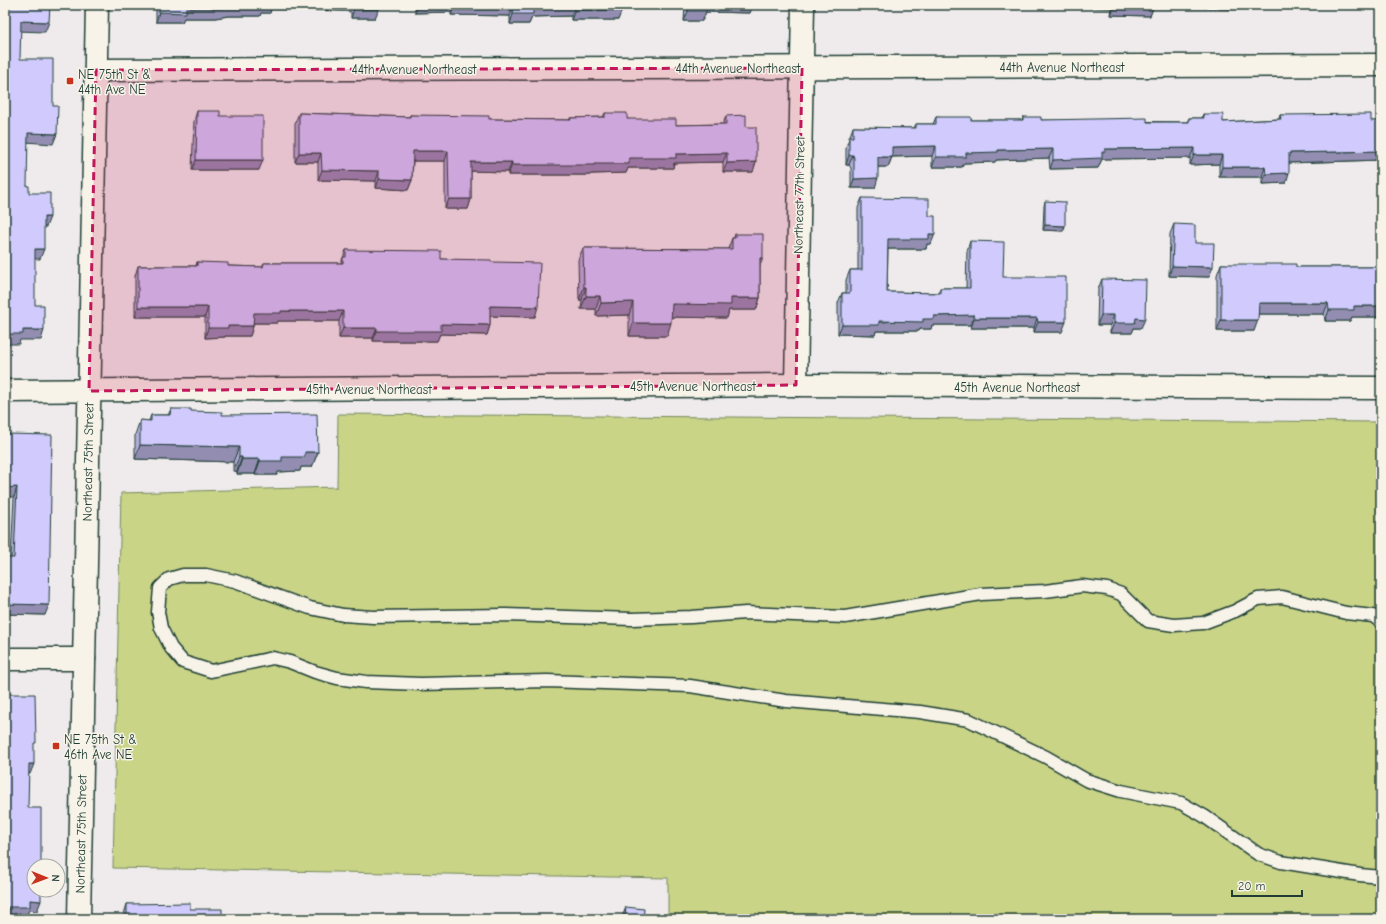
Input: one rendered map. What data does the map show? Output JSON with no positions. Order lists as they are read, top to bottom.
{
  "streets": {
    "street": [
      "44th Avenue Northeast",
      "Northeast 77th Street",
      "45th Avenue Northeast",
      "Northeast 75th Street"
    ]
  },
  "crossings": [
    ["44th Avenue Northeast", "Northeast 77th Street"],
    ["44th Avenue Northeast", "Northeast 75th Street"],
    ["Northeast 77th Street", "45th Avenue Northeast"],
    ["45th Avenue Northeast", "Northeast 75th Street"]
  ],
  "places": {
    "transit": ["NE 75th St & 44th Ave NE", "NE 75th St & 46th Ave NE"]
  },
  "scale_bar": "20 m",
  "north": "right"
}
